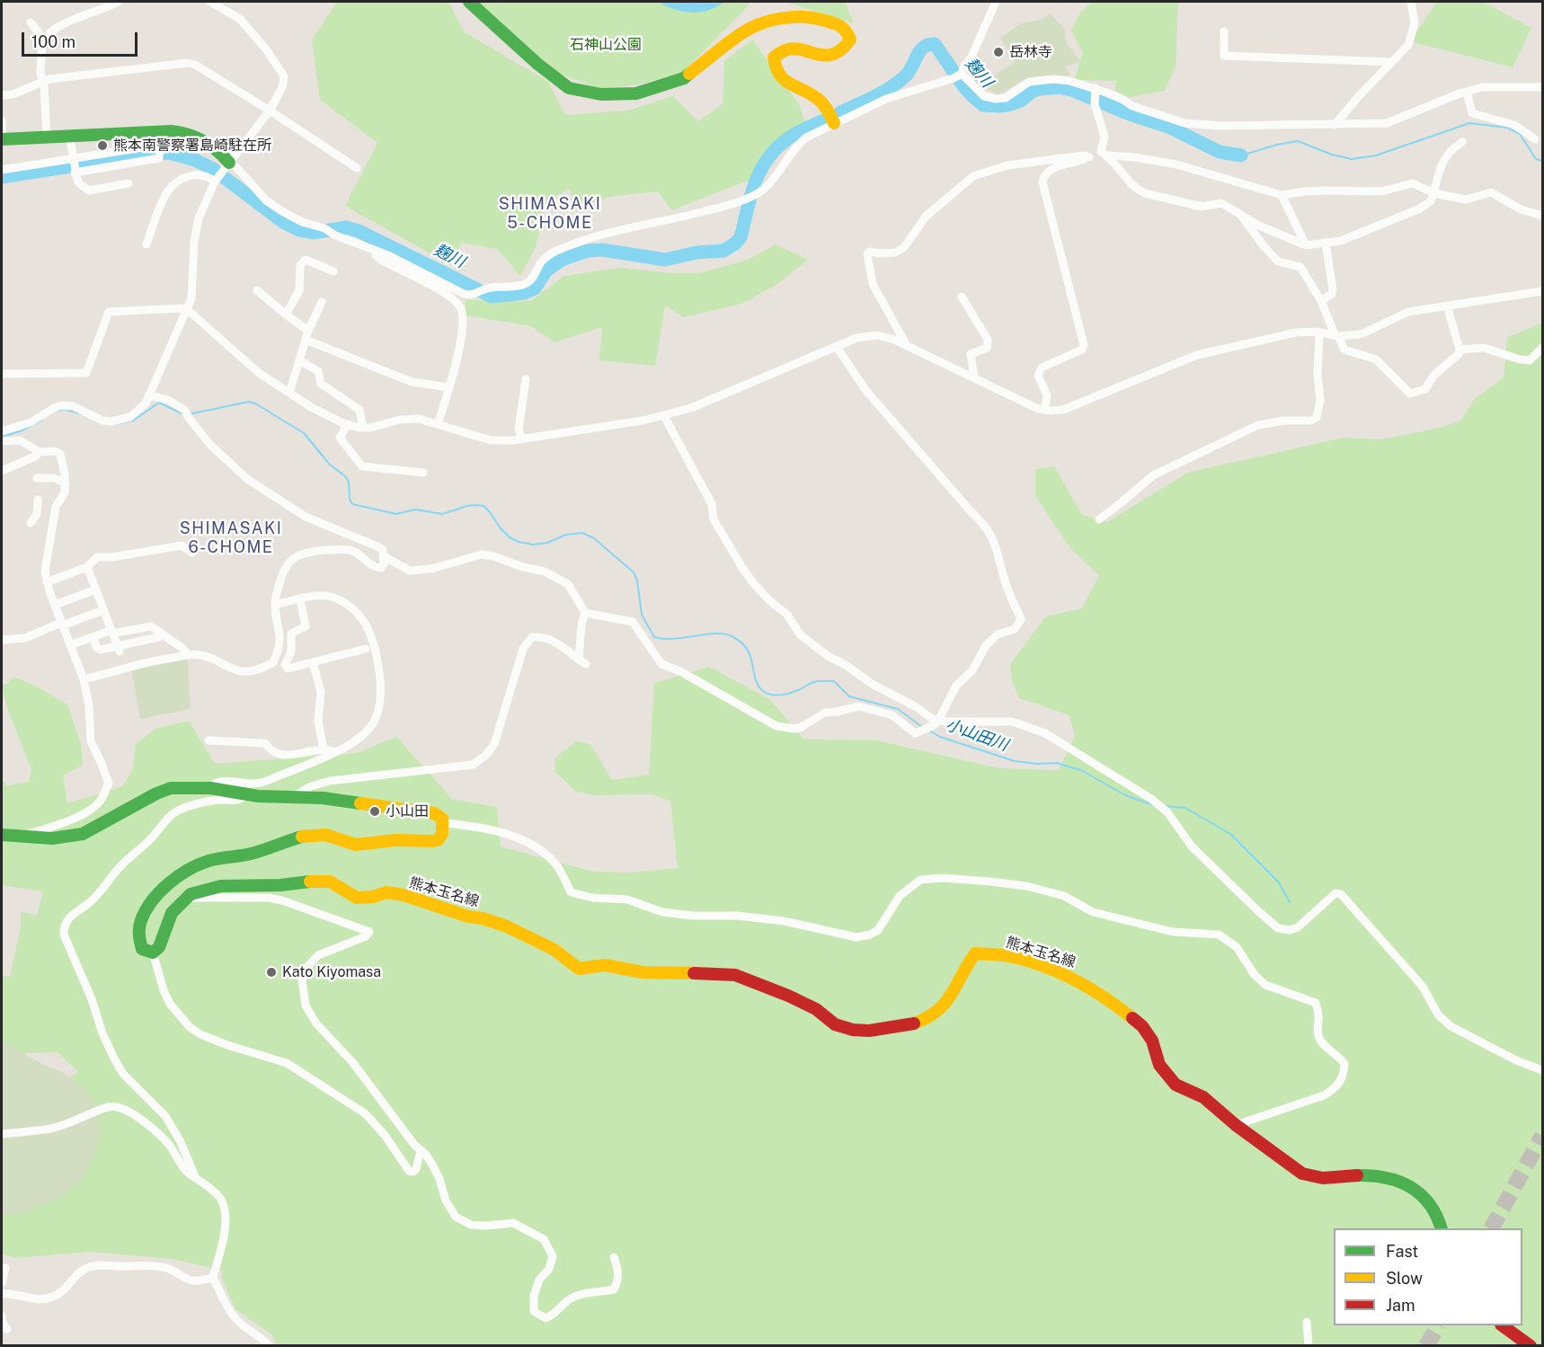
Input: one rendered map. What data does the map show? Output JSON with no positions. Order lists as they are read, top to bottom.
{
  "streets": {
    "main road": ["熊本玉名線"]
  },
  "districts": ["SHIMASAKI 5-CHOME", "SHIMASAKI 6-CHOME"],
  "water": ["麹川", "小山田川"],
  "parks": ["石神山公園"],
  "places": [
    "岳林寺",
    "熊本南警察署島崎駐在所",
    "小山田",
    "Kato Kiyomasa"
  ],
  "legend": ["Fast", "Slow", "Jam"],
  "scale_bar": "100 m"
}
